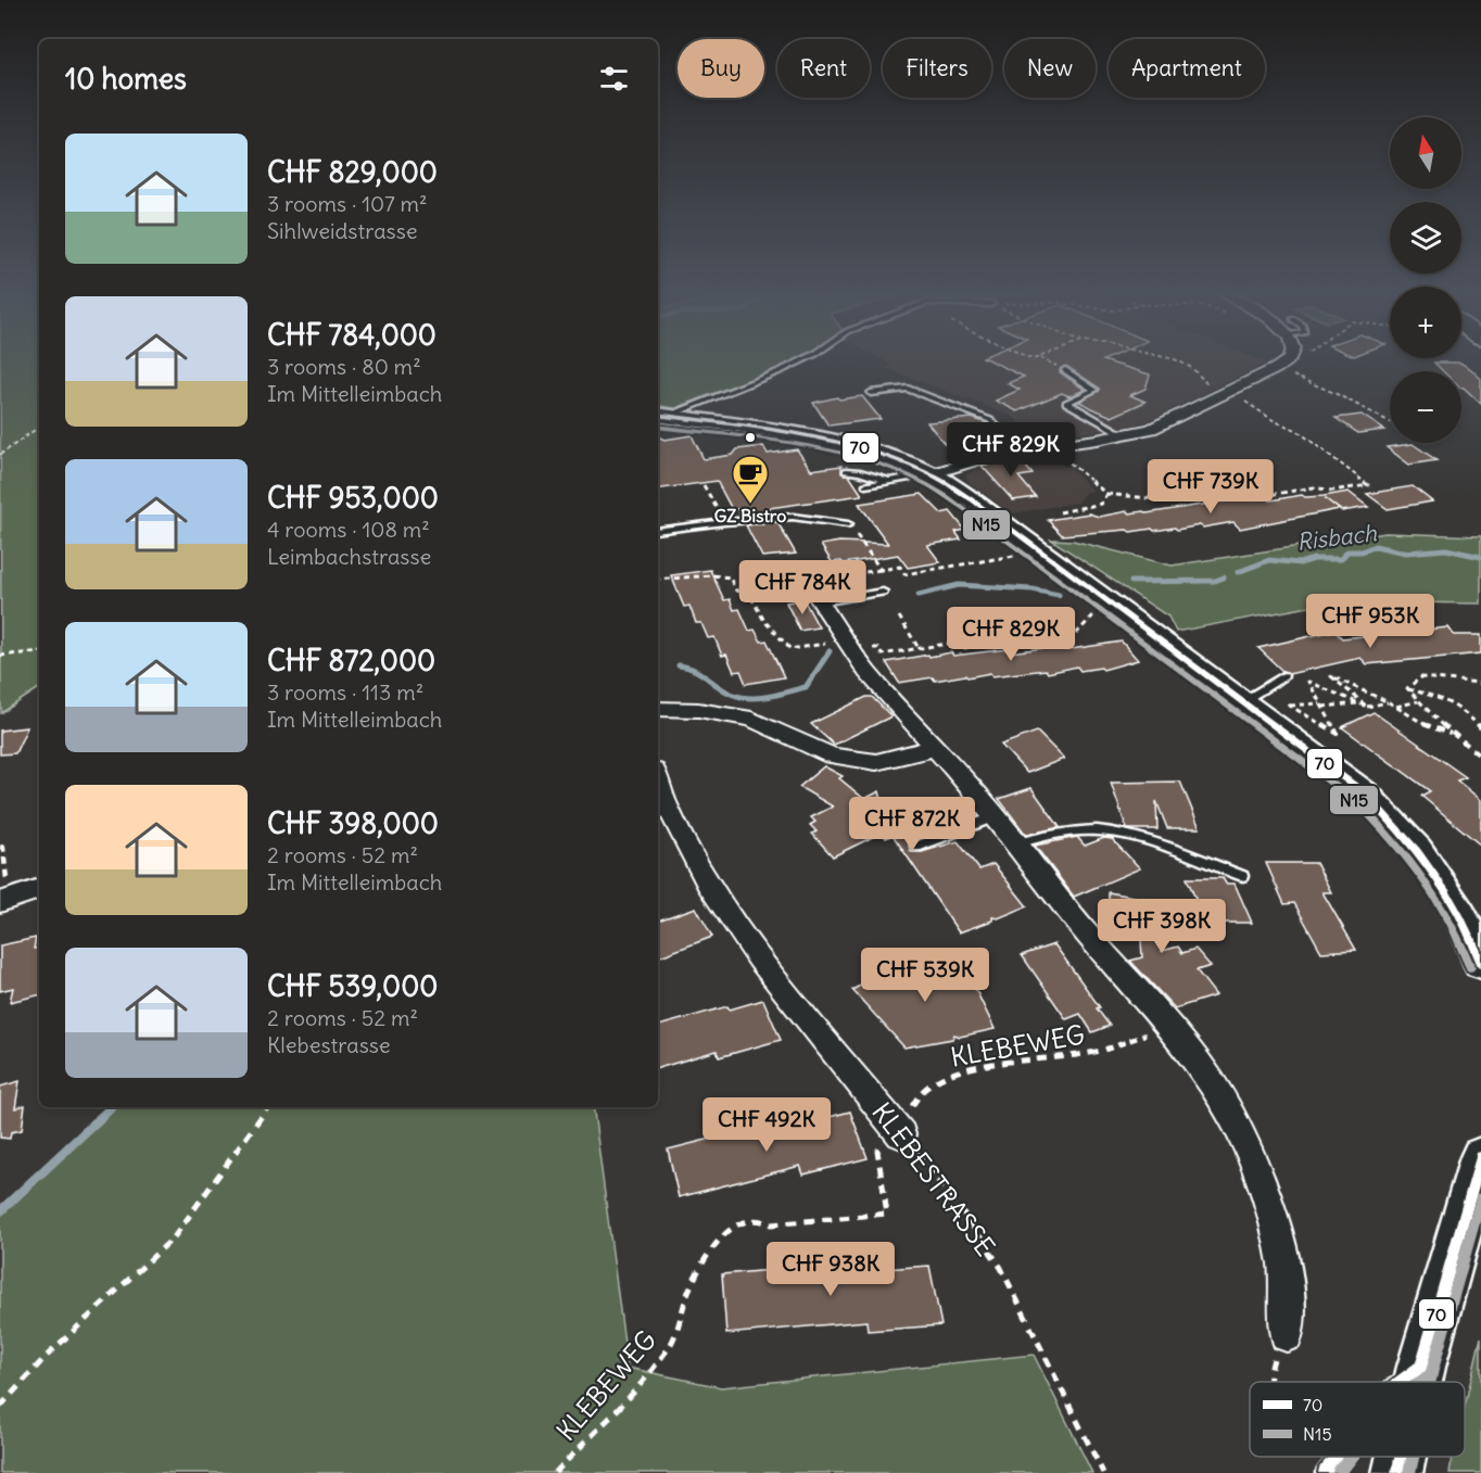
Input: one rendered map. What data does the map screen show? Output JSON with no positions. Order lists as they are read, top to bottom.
{
  "streets": {
    "street": ["KLEBESTRASSE"],
    "path": ["KLEBEWEG"]
  },
  "crossings": [
    ["KLEBEWEG", "KLEBESTRASSE"]
  ],
  "water": ["Risbach"],
  "places": {
    "cafe": ["GZ Bistro"]
  },
  "lines": ["transit line 70", "transit line N15"],
  "legend": ["70", "N15"],
  "north": "top",
  "page": {
    "chip": [
      "Buy",
      "Rent",
      "Filters",
      "New",
      "Apartment"
    ],
    "heading": "10 homes",
    "map_buttons": ["+", "−"],
    "list": [
      {
        "name": "CHF 829,000",
        "note": "3 rooms · 107 m² · Sihlweidstrasse"
      },
      {
        "name": "CHF 784,000",
        "note": "3 rooms · 80 m² · Im Mittelleimbach"
      },
      {
        "name": "CHF 953,000",
        "note": "4 rooms · 108 m² · Leimbachstrasse"
      },
      {
        "name": "CHF 872,000",
        "note": "3 rooms · 113 m² · Im Mittelleimbach"
      },
      {
        "name": "CHF 398,000",
        "note": "2 rooms · 52 m² · Im Mittelleimbach"
      },
      {
        "name": "CHF 539,000",
        "note": "2 rooms · 52 m² · Klebestrasse"
      }
    ],
    "price": [
      "CHF 829K",
      "CHF 739K",
      "CHF 784K",
      "CHF 953K",
      "CHF 829K",
      "CHF 872K",
      "CHF 398K",
      "CHF 539K",
      "CHF 492K",
      "CHF 938K"
    ]
  }
}
